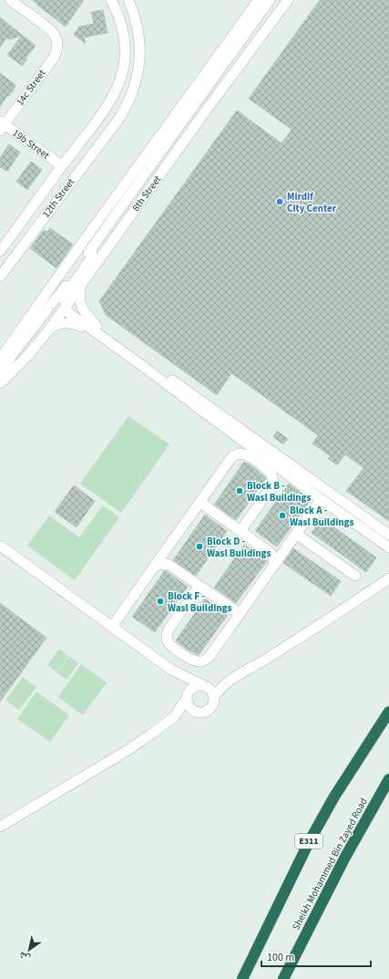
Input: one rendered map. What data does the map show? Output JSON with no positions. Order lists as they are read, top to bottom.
{
  "streets": {
    "highway": ["E311", "Sheikh Mohammed Bin Zayed Road"],
    "street": [
      "14c Street",
      "19b Street",
      "8th Street",
      "12th Street"
    ]
  },
  "crossings": [
    ["14c Street", "19b Street"],
    ["19b Street", "12th Street"]
  ],
  "places": [
    "Mirdif City Center",
    "Block B - Wasl Buildings",
    "Block A - Wasl Buildings",
    "Block D - Wasl Buildings",
    "Block F - Wasl Buildings"
  ],
  "scale_bar": "100 m",
  "north": "bottom left"
}
